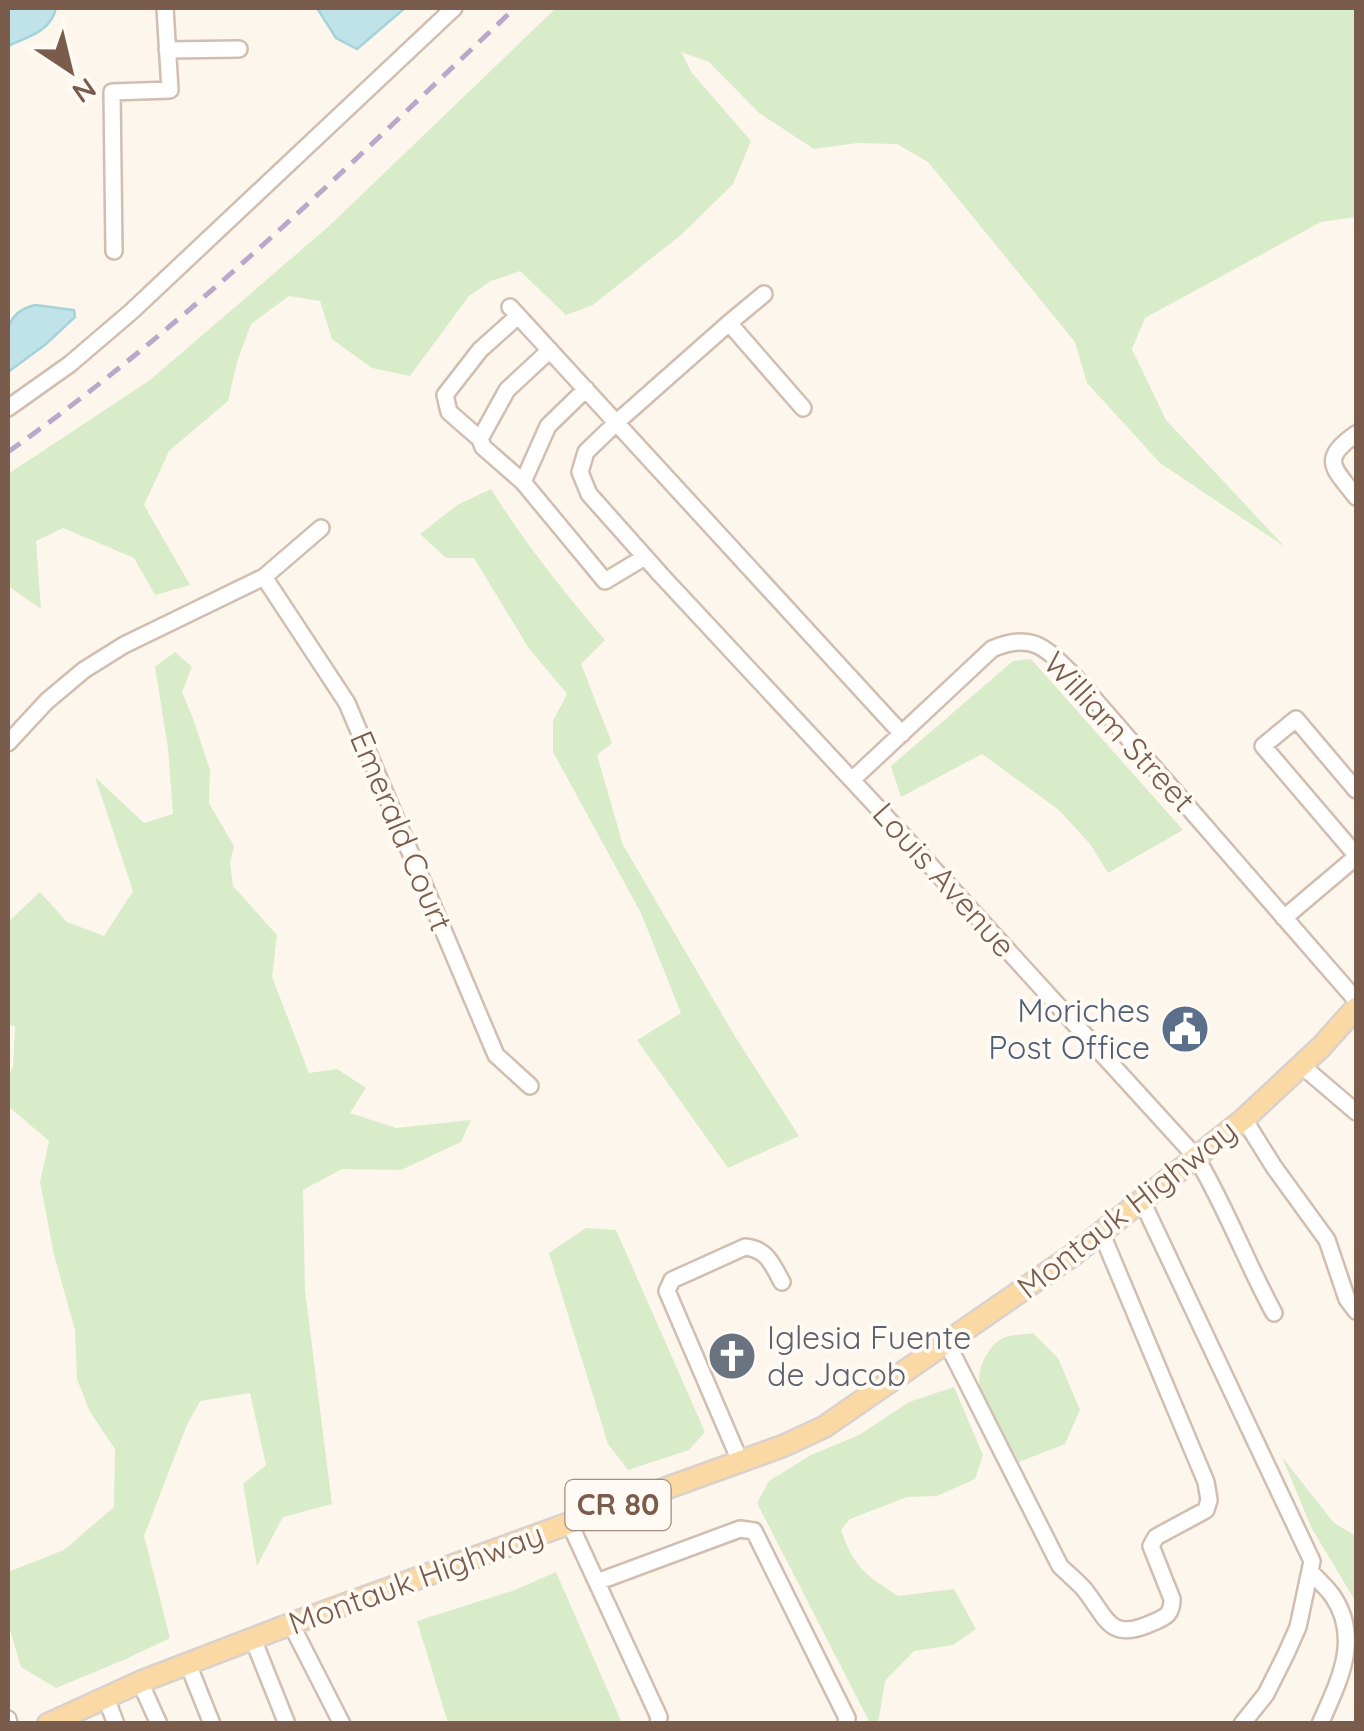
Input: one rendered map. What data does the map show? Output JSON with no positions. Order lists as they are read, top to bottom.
{
  "streets": {
    "main road": ["Montauk Highway", "CR 80"],
    "street": ["William Street", "Emerald Court", "Louis Avenue"]
  },
  "crossings": [
    ["William Street", "Louis Avenue"],
    ["Louis Avenue", "Montauk Highway"]
  ],
  "places": {
    "public building": ["Moriches Post Office"],
    "church": ["Iglesia Fuente de Jacob"]
  },
  "north": "bottom right"
}
